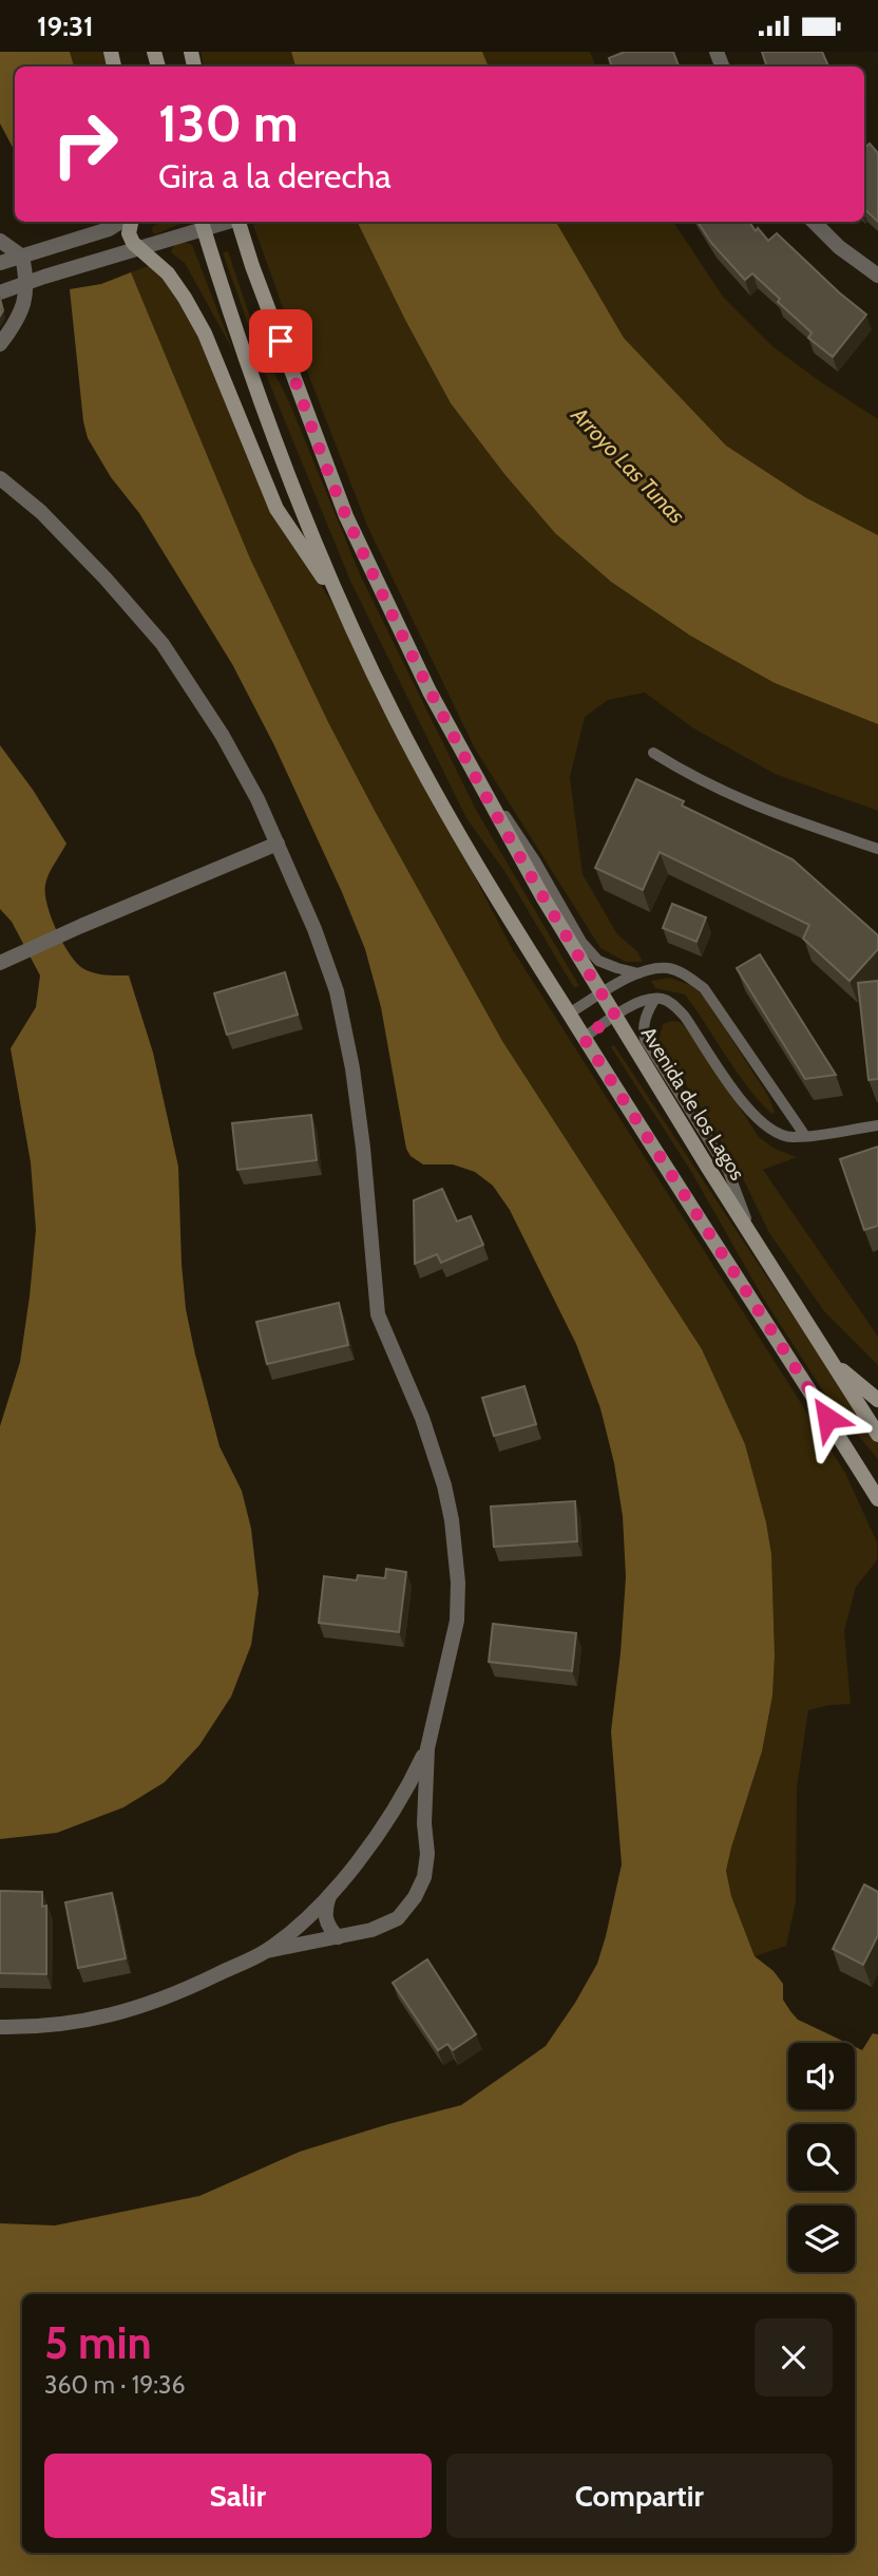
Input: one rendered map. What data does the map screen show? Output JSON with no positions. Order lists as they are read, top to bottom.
{
  "streets": {
    "street": ["Avenida de los Lagos"]
  },
  "water": ["Arroyo Las Tunas"],
  "page": {
    "status": "19:31",
    "turn": ["130 m", "Gira a la derecha"],
    "heading": ["5 min", "360 m · 19:36"],
    "buttons": ["Salir", "Compartir"]
  }
}
